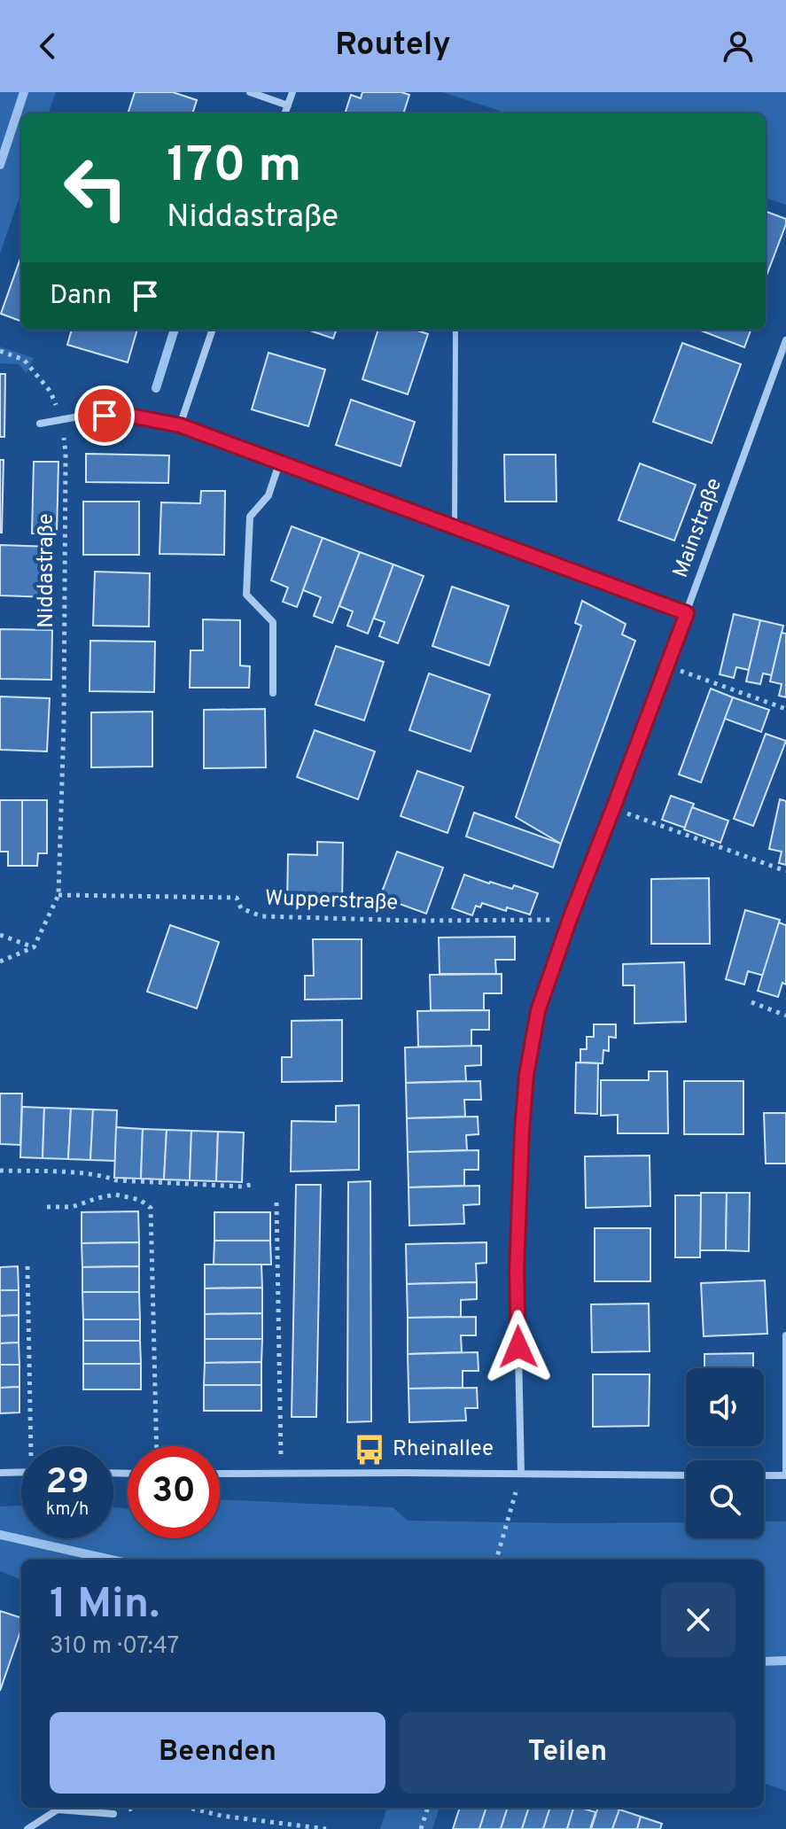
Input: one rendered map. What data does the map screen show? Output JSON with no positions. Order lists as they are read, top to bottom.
{
  "streets": {
    "street": ["Mainstraße"],
    "path": ["Niddastraße", "Wupperstraße"]
  },
  "crossings": [
    ["Mainstraße", "Wupperstraße"],
    ["Niddastraße", "Wupperstraße"]
  ],
  "places": {
    "bus stop": ["Rheinallee"]
  },
  "page": {
    "header": "Routely",
    "turn": ["170 m", "Niddastraße"],
    "then": "Dann",
    "speed": "29 km/h",
    "limit": "30",
    "heading": ["1 Min.", "310 m · 07:47"],
    "buttons": ["Beenden", "Teilen"]
  }
}
